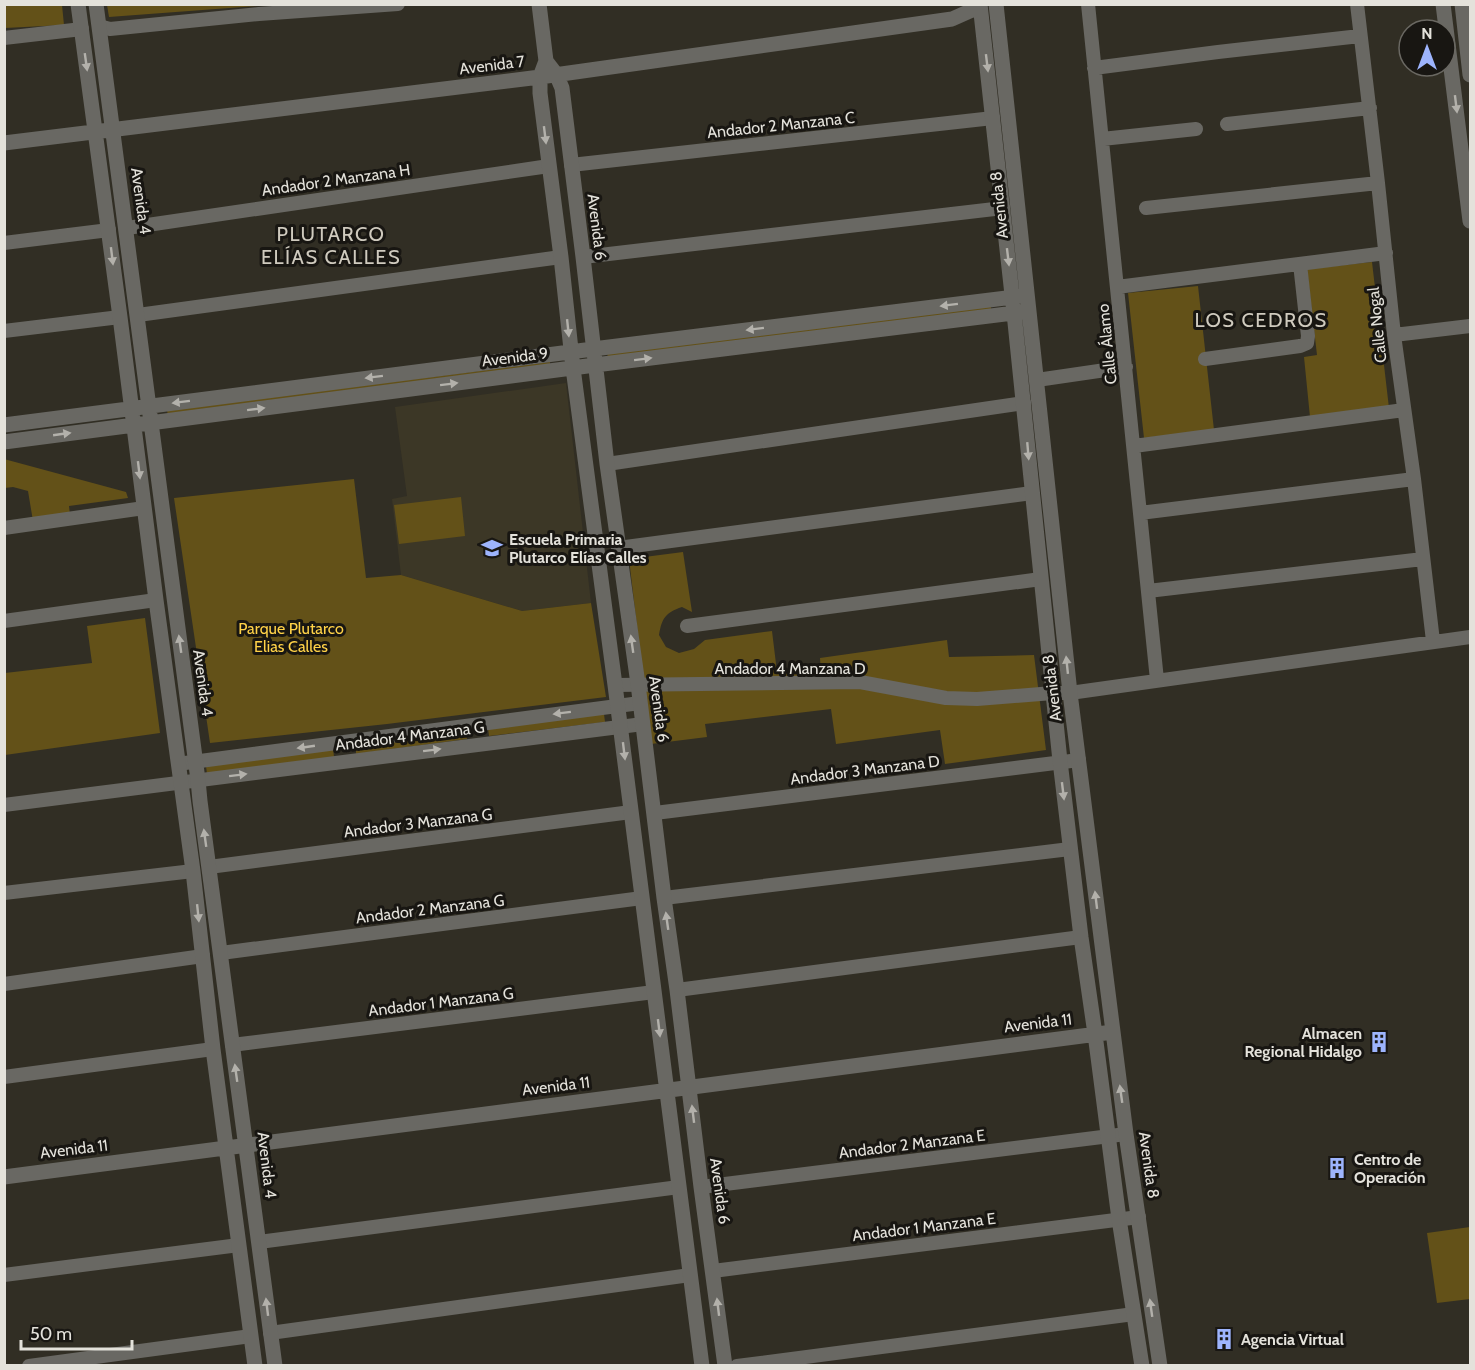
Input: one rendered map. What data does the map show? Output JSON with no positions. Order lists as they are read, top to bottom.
{
  "streets": {
    "street": [
      "Avenida 7",
      "Andador 2 Manzana C",
      "Andador 2 Manzana H",
      "Avenida 4",
      "Avenida 8",
      "Avenida 6",
      "Calle Nogal",
      "Calle Álamo",
      "Avenida 9",
      "Andador 4 Manzana D",
      "Andador 4 Manzana G",
      "Andador 3 Manzana D",
      "Andador 3 Manzana G",
      "Andador 2 Manzana G",
      "Andador 1 Manzana G",
      "Avenida 11",
      "Andador 2 Manzana E",
      "Andador 1 Manzana E"
    ]
  },
  "crossings": [
    ["Avenida 7", "Avenida 4"],
    ["Avenida 7", "Avenida 8"],
    ["Avenida 7", "Avenida 6"],
    ["Andador 2 Manzana C", "Avenida 8"],
    ["Andador 2 Manzana C", "Avenida 6"],
    ["Andador 2 Manzana H", "Avenida 4"],
    ["Andador 2 Manzana H", "Avenida 6"],
    ["Avenida 4", "Avenida 9"],
    ["Avenida 4", "Andador 4 Manzana G"],
    ["Avenida 4", "Andador 3 Manzana G"],
    ["Avenida 4", "Andador 2 Manzana G"],
    ["Avenida 4", "Andador 1 Manzana G"],
    ["Avenida 4", "Avenida 11"],
    ["Avenida 8", "Avenida 9"],
    ["Avenida 8", "Andador 4 Manzana D"],
    ["Avenida 8", "Andador 3 Manzana D"],
    ["Avenida 8", "Avenida 11"],
    ["Avenida 8", "Andador 2 Manzana E"],
    ["Avenida 8", "Andador 1 Manzana E"],
    ["Avenida 6", "Avenida 9"],
    ["Avenida 6", "Andador 4 Manzana D"],
    ["Avenida 6", "Andador 4 Manzana G"],
    ["Avenida 6", "Andador 3 Manzana D"],
    ["Avenida 6", "Andador 3 Manzana G"],
    ["Avenida 6", "Andador 2 Manzana G"],
    ["Avenida 6", "Andador 1 Manzana G"],
    ["Avenida 6", "Avenida 11"],
    ["Avenida 6", "Andador 2 Manzana E"],
    ["Avenida 6", "Andador 1 Manzana E"],
    ["Calle Nogal", "Andador 4 Manzana D"],
    ["Calle Álamo", "Andador 4 Manzana D"]
  ],
  "districts": ["PLUTARCO ELÍAS CALLES", "LOS CEDROS"],
  "parks": ["Parque Plutarco Elias Calles"],
  "places": {
    "school or university": ["Escuela Primaria Plutarco Elías Calles"],
    "building": ["Almacen Regional Hidalgo", "Centro de Operación", "Agencia Virtual"]
  },
  "scale_bar": "50 m",
  "north": "top"
}
